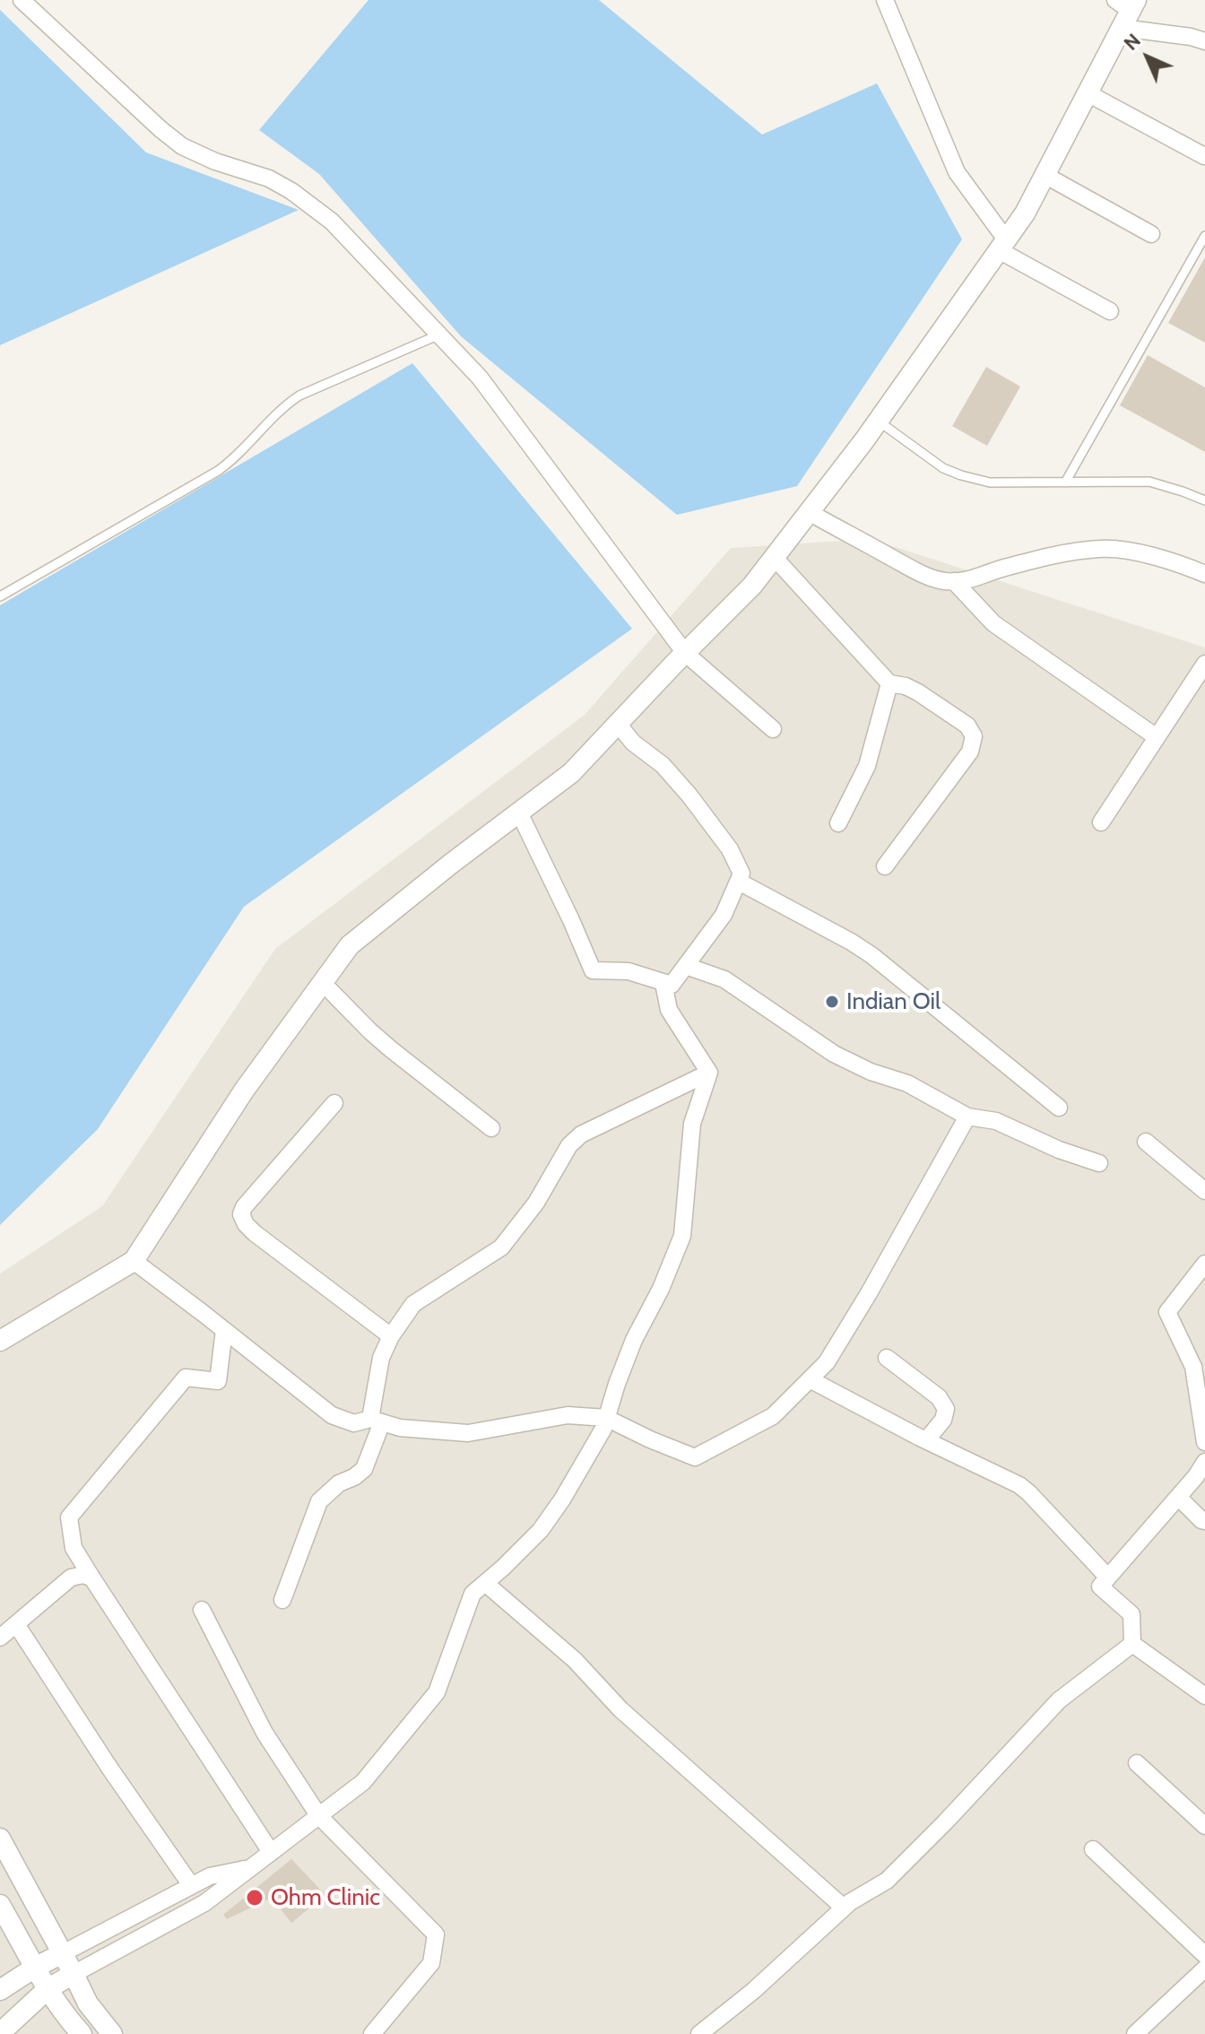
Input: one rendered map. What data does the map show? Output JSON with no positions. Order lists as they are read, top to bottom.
{
  "places": ["Indian Oil", "Ohm Clinic"],
  "north": "top left"
}
